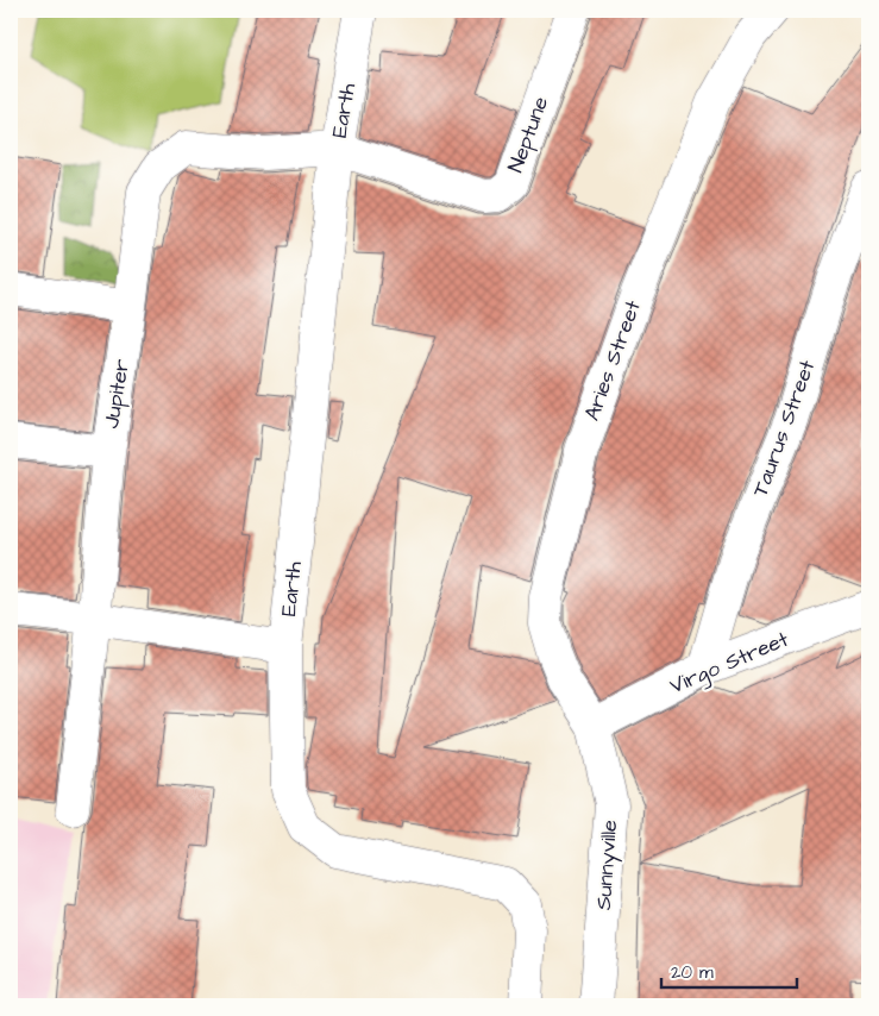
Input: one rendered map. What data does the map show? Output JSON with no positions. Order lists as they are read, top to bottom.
{
  "streets": {
    "street": [
      "Earth",
      "Neptune",
      "Aries Street",
      "Jupiter",
      "Taurus Street",
      "Virgo Street",
      "Sunnyville"
    ]
  },
  "crossings": [
    ["Earth", "Neptune"],
    ["Earth", "Jupiter"],
    ["Neptune", "Jupiter"],
    ["Aries Street", "Virgo Street"],
    ["Aries Street", "Sunnyville"],
    ["Taurus Street", "Virgo Street"],
    ["Virgo Street", "Sunnyville"]
  ],
  "scale_bar": "20 m"
}
